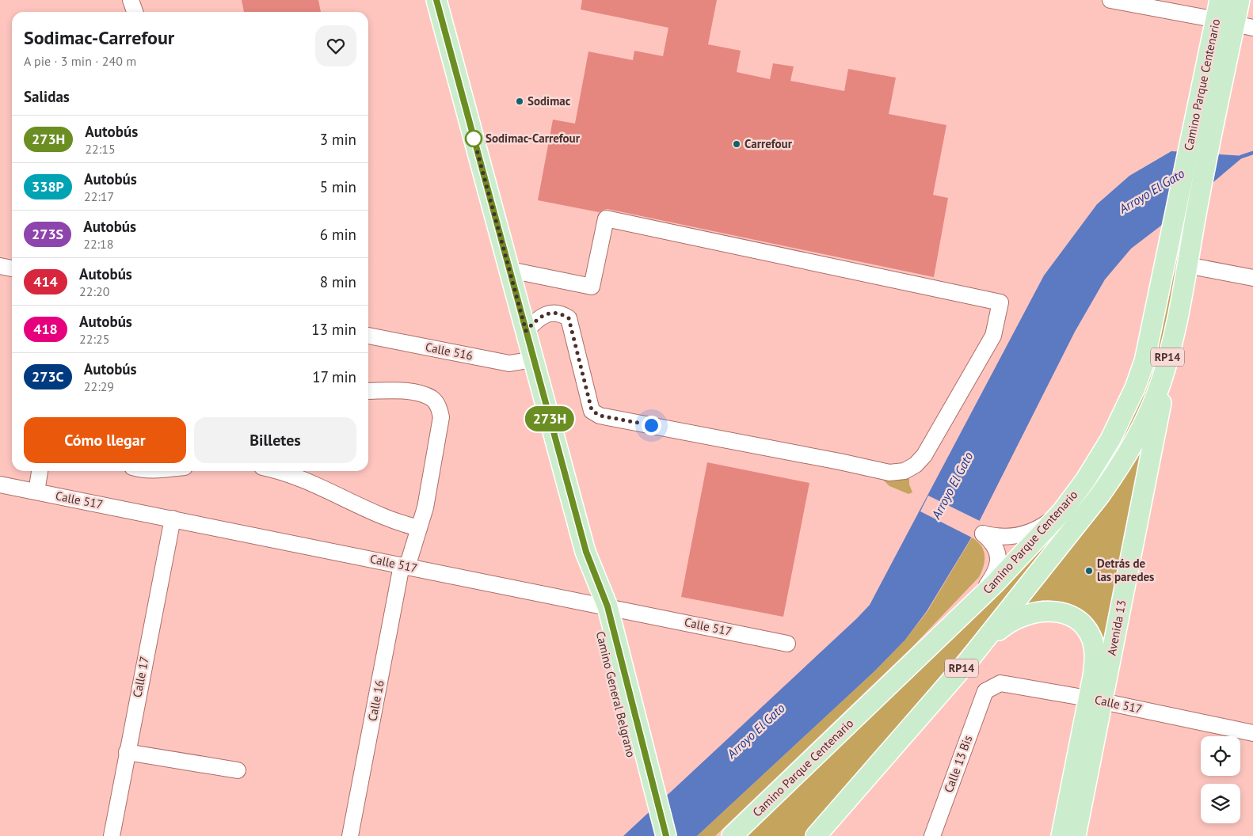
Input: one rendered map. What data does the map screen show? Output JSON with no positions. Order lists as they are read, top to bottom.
{
  "streets": {
    "main road": [
      "Camino Parque Centenario",
      "RP14",
      "Avenida 13",
      "Camino General Belgrano"
    ],
    "street": [
      "Calle 516",
      "Calle 517",
      "Calle 17",
      "Calle 16",
      "Calle 13 Bis"
    ]
  },
  "crossings": [
    ["Camino Parque Centenario", "Avenida 13"],
    ["Calle 516", "Camino General Belgrano"],
    ["Calle 517", "Avenida 13"],
    ["Calle 517", "Calle 17"],
    ["Calle 517", "Camino General Belgrano"],
    ["Calle 517", "Calle 16"],
    ["Calle 517", "Calle 13 Bis"]
  ],
  "water": ["Arroyo El Gato"],
  "places": [
    "Sodimac",
    "Sodimac-Carrefour",
    "Carrefour",
    "Detrás de las paredes"
  ],
  "lines": ["bus line 273H"],
  "page": {
    "on_map": "273H",
    "heading": [
      ["Sodimac-Carrefour", "A pie · 3 min · 240 m"],
      "Salidas"
    ],
    "list": [
      {
        "mark": "273H",
        "name": "Autobús",
        "note": "22:15",
        "value": "3 min"
      },
      {
        "mark": "338P",
        "name": "Autobús",
        "note": "22:17",
        "value": "5 min"
      },
      {
        "mark": "273S",
        "name": "Autobús",
        "note": "22:18",
        "value": "6 min"
      },
      {
        "mark": "414",
        "name": "Autobús",
        "note": "22:20",
        "value": "8 min"
      },
      {
        "mark": "418",
        "name": "Autobús",
        "note": "22:25",
        "value": "13 min"
      },
      {
        "mark": "273C",
        "name": "Autobús",
        "note": "22:29",
        "value": "17 min"
      }
    ],
    "buttons": ["Cómo llegar", "Billetes"]
  }
}
